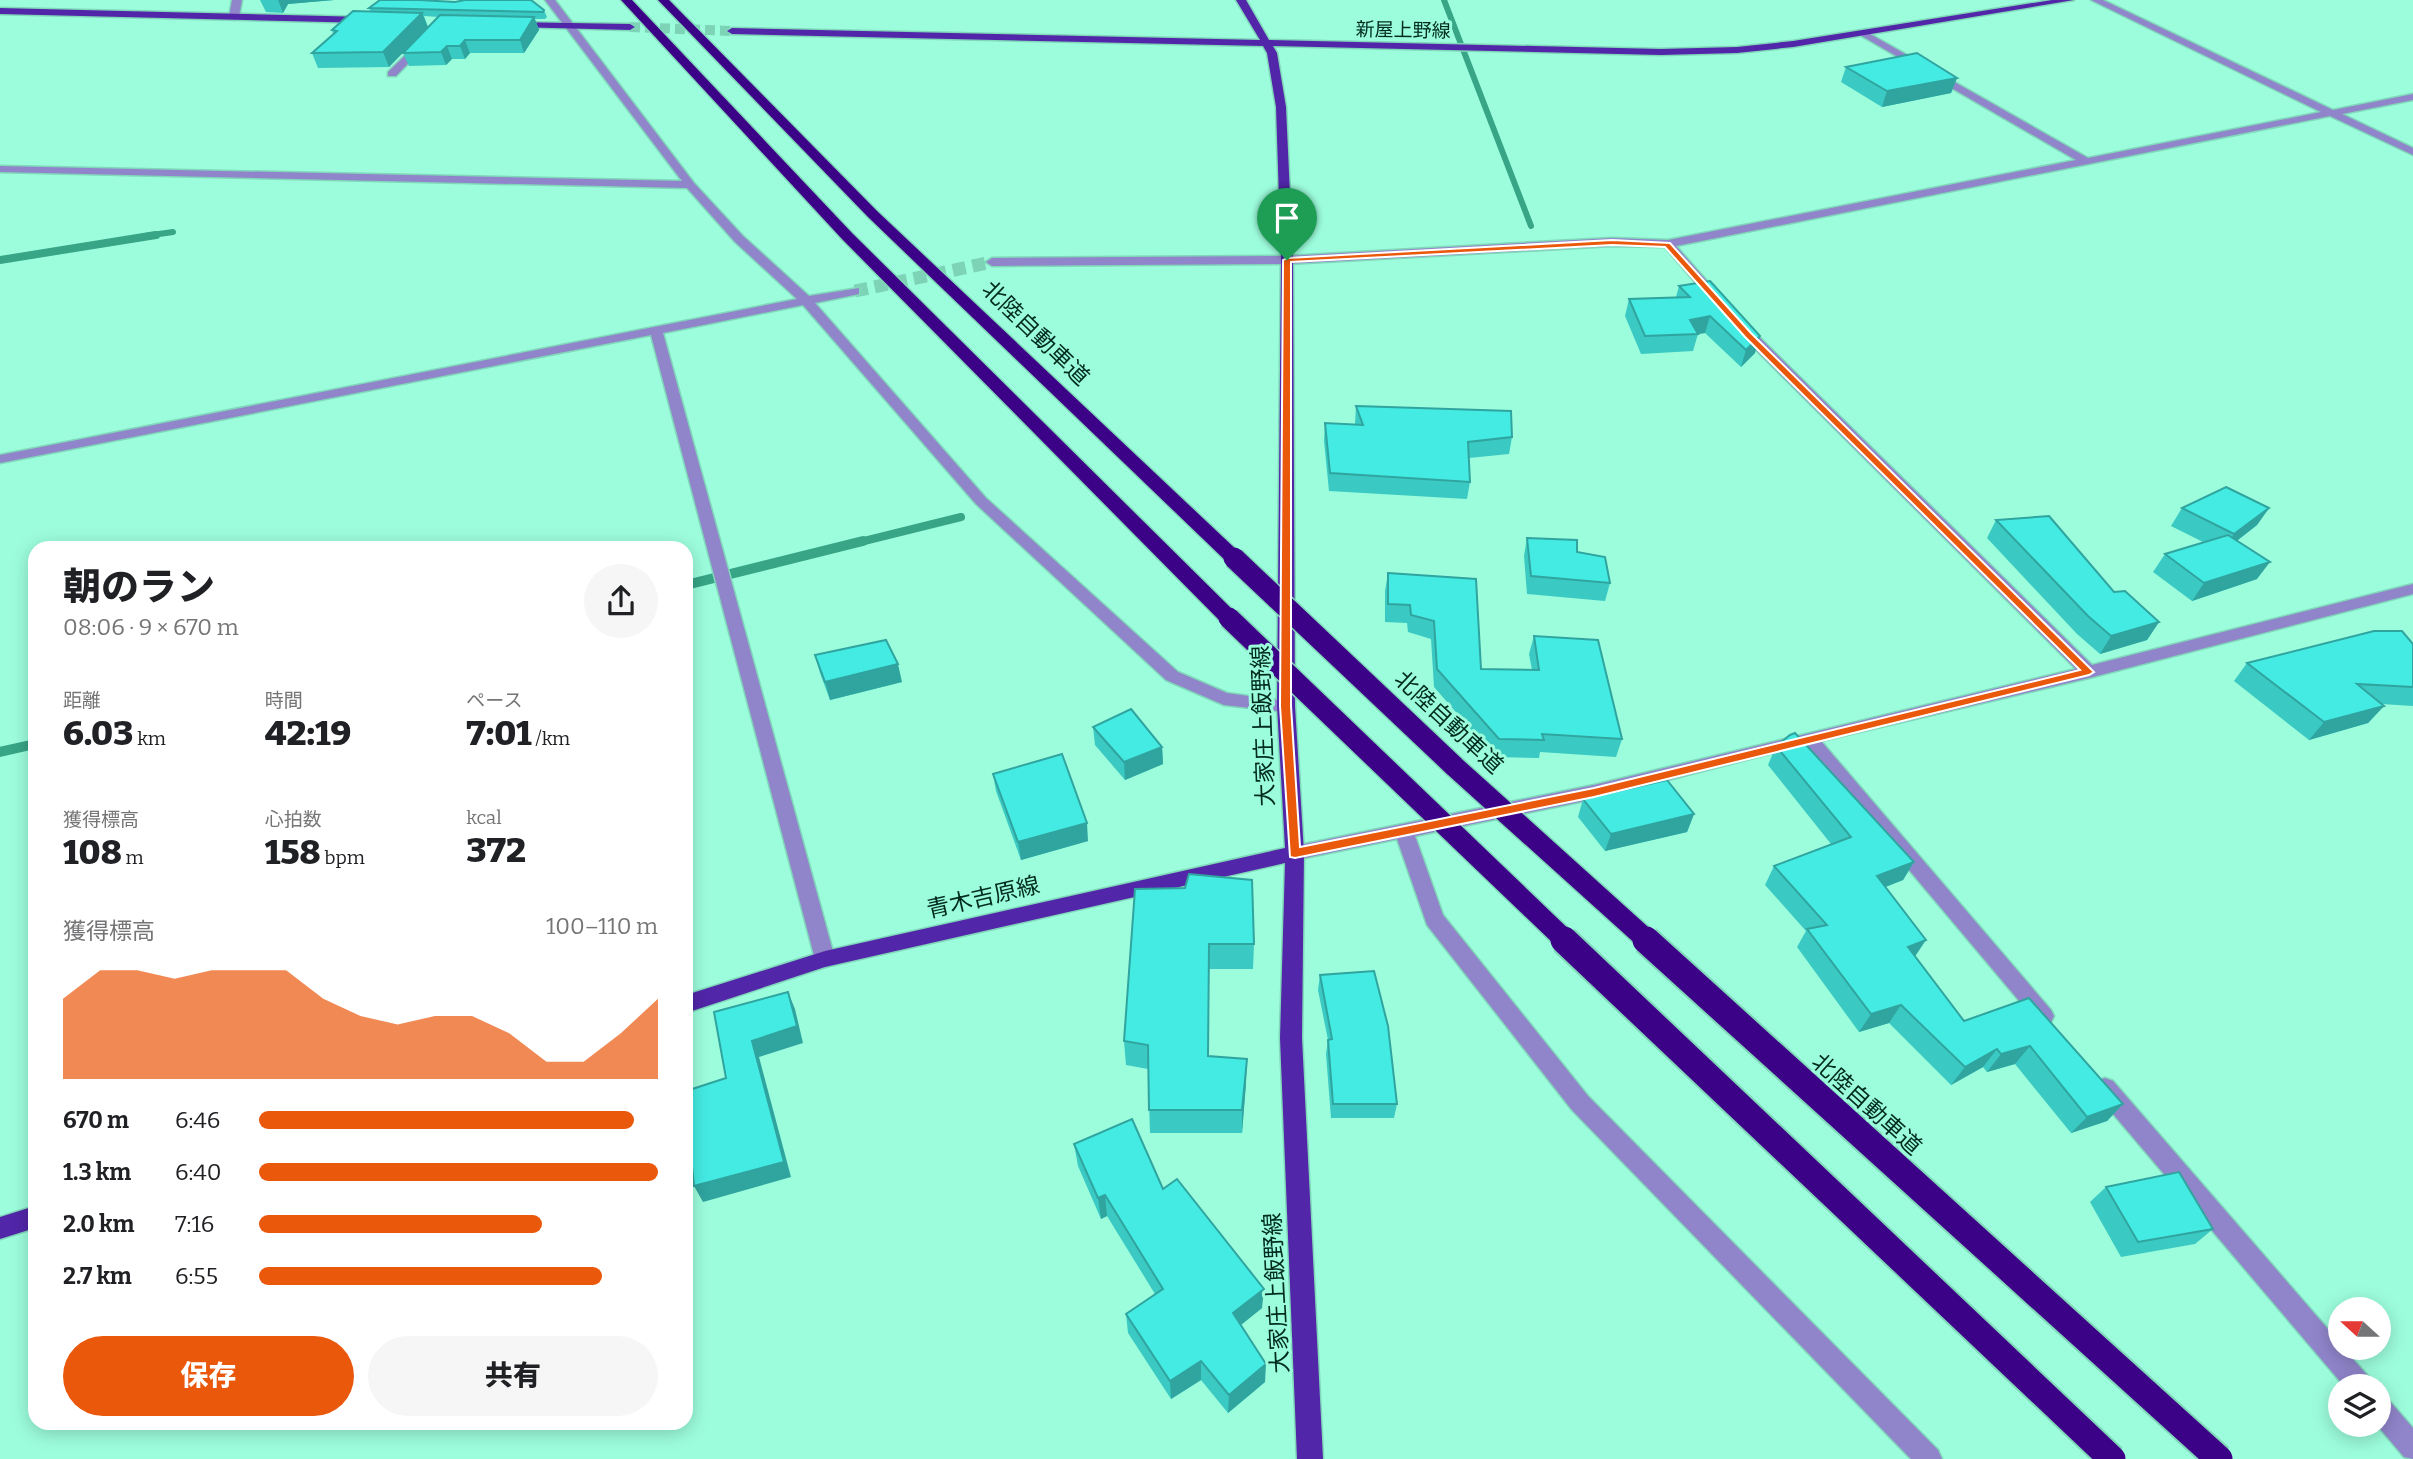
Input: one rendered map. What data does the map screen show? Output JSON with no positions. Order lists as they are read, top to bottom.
{
  "streets": {
    "highway": ["北陸自動車道"],
    "main road": ["新屋上野線", "大家庄上飯野線", "青木吉原線"]
  },
  "crossings": [
    ["新屋上野線", "大家庄上飯野線"],
    ["大家庄上飯野線", "青木吉原線"]
  ],
  "north": "left",
  "page": {
    "heading": ["朝のラン", "08:06 · 9 × 670 m"],
    "stats": [
      ["距離", "6.03 km"],
      ["時間", "42:19"],
      ["ペース", "7:01 /km"],
      ["獲得標高", "108 m"],
      ["心拍数", "158 bpm"],
      ["kcal", "372"]
    ],
    "chart": ["獲得標高", "100–110 m"],
    "list": [
      {
        "name": "670 m",
        "note": "6:46"
      },
      {
        "name": "1.3 km",
        "note": "6:40"
      },
      {
        "name": "2.0 km",
        "note": "7:16"
      },
      {
        "name": "2.7 km",
        "note": "6:55"
      }
    ],
    "buttons": ["保存", "共有"]
  }
}
